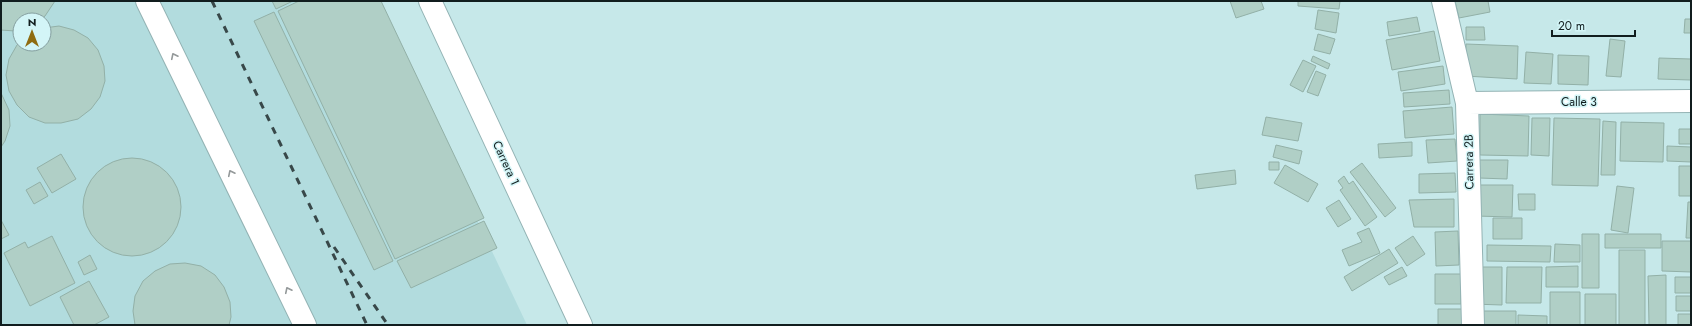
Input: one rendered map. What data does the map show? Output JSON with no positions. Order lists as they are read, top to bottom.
{
  "streets": {
    "street": ["Calle 3", "Carrera 2B", "Carrera 1"]
  },
  "crossings": [
    ["Calle 3", "Carrera 2B"]
  ],
  "scale_bar": "20 m",
  "north": "top"
}
